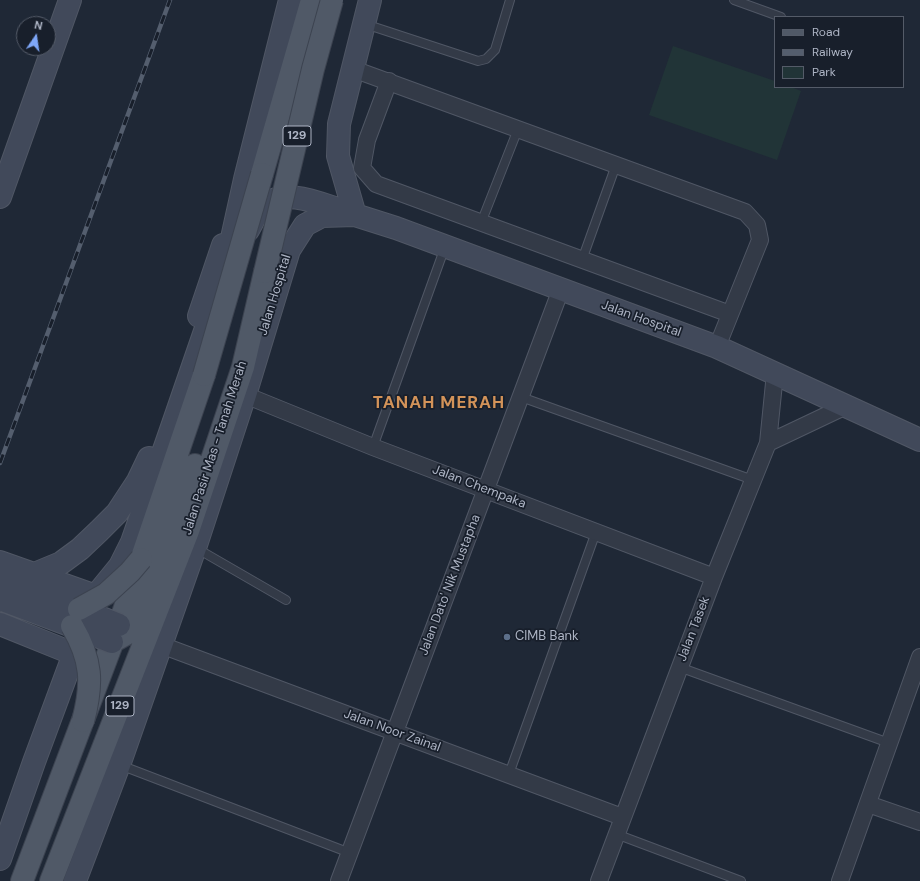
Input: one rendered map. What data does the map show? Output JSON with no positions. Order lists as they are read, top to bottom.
{
  "streets": {
    "main road": ["129", "Jalan Hospital", "Jalan Pasir Mas - Tanah Merah"],
    "street": [
      "Jalan Chempaka",
      "Jalan Dato' Nik Mustapha",
      "Jalan Tasek",
      "Jalan Noor Zainal"
    ]
  },
  "crossings": [
    ["Jalan Hospital", "Jalan Chempaka"],
    ["Jalan Hospital", "Jalan Dato' Nik Mustapha"],
    ["Jalan Hospital", "Jalan Tasek"],
    ["Jalan Hospital", "Jalan Noor Zainal"],
    ["Jalan Chempaka", "Jalan Dato' Nik Mustapha"],
    ["Jalan Chempaka", "Jalan Tasek"],
    ["Jalan Dato' Nik Mustapha", "Jalan Noor Zainal"],
    ["Jalan Tasek", "Jalan Noor Zainal"]
  ],
  "districts": ["TANAH MERAH"],
  "places": ["CIMB Bank"],
  "legend": ["Road", "Railway", "Park"],
  "north": "top"
}
